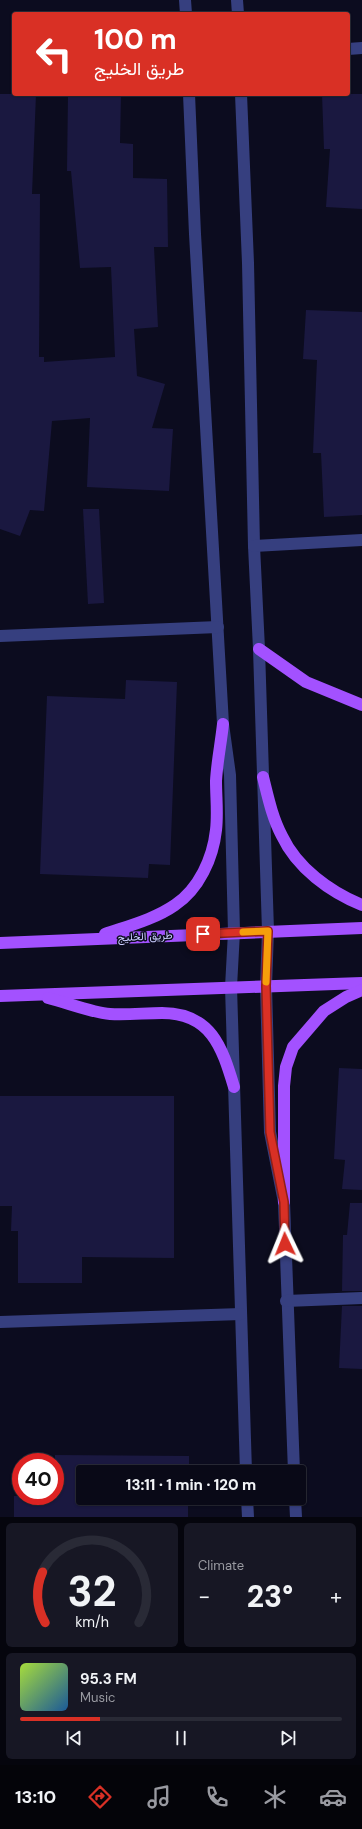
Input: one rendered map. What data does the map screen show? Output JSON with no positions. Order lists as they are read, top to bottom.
{
  "streets": {
    "main road": ["طريق الخليج"]
  },
  "page": {
    "turn": ["100 m", "طريق الخليج"],
    "limit": "40",
    "trip": "13:11 · 1 min · 120 m",
    "tile": "Climate",
    "heat": ["−", "23°", "+"],
    "song": ["95.3 FM", "Music"],
    "tabs": "13:10",
    "gauge": ["32", "km/h"]
  }
}
